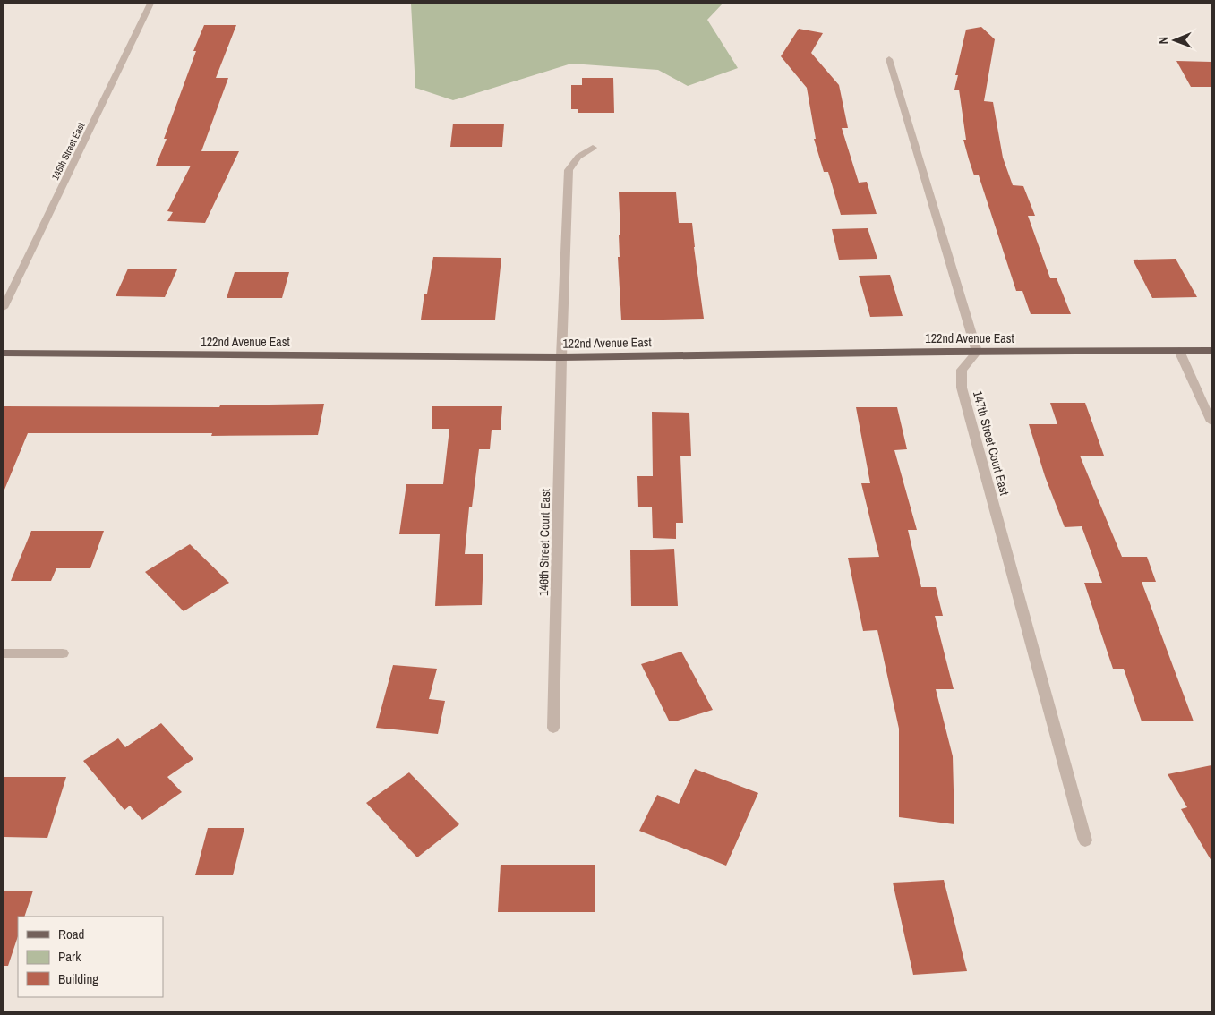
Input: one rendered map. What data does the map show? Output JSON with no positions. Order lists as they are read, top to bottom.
{
  "streets": {
    "main road": ["122nd Avenue East"],
    "street": ["145th Street East", "147th Street Court East", "146th Street Court East"]
  },
  "crossings": [
    ["122nd Avenue East", "147th Street Court East"],
    ["122nd Avenue East", "146th Street Court East"]
  ],
  "legend": ["Road", "Park", "Building"],
  "north": "left"
}
